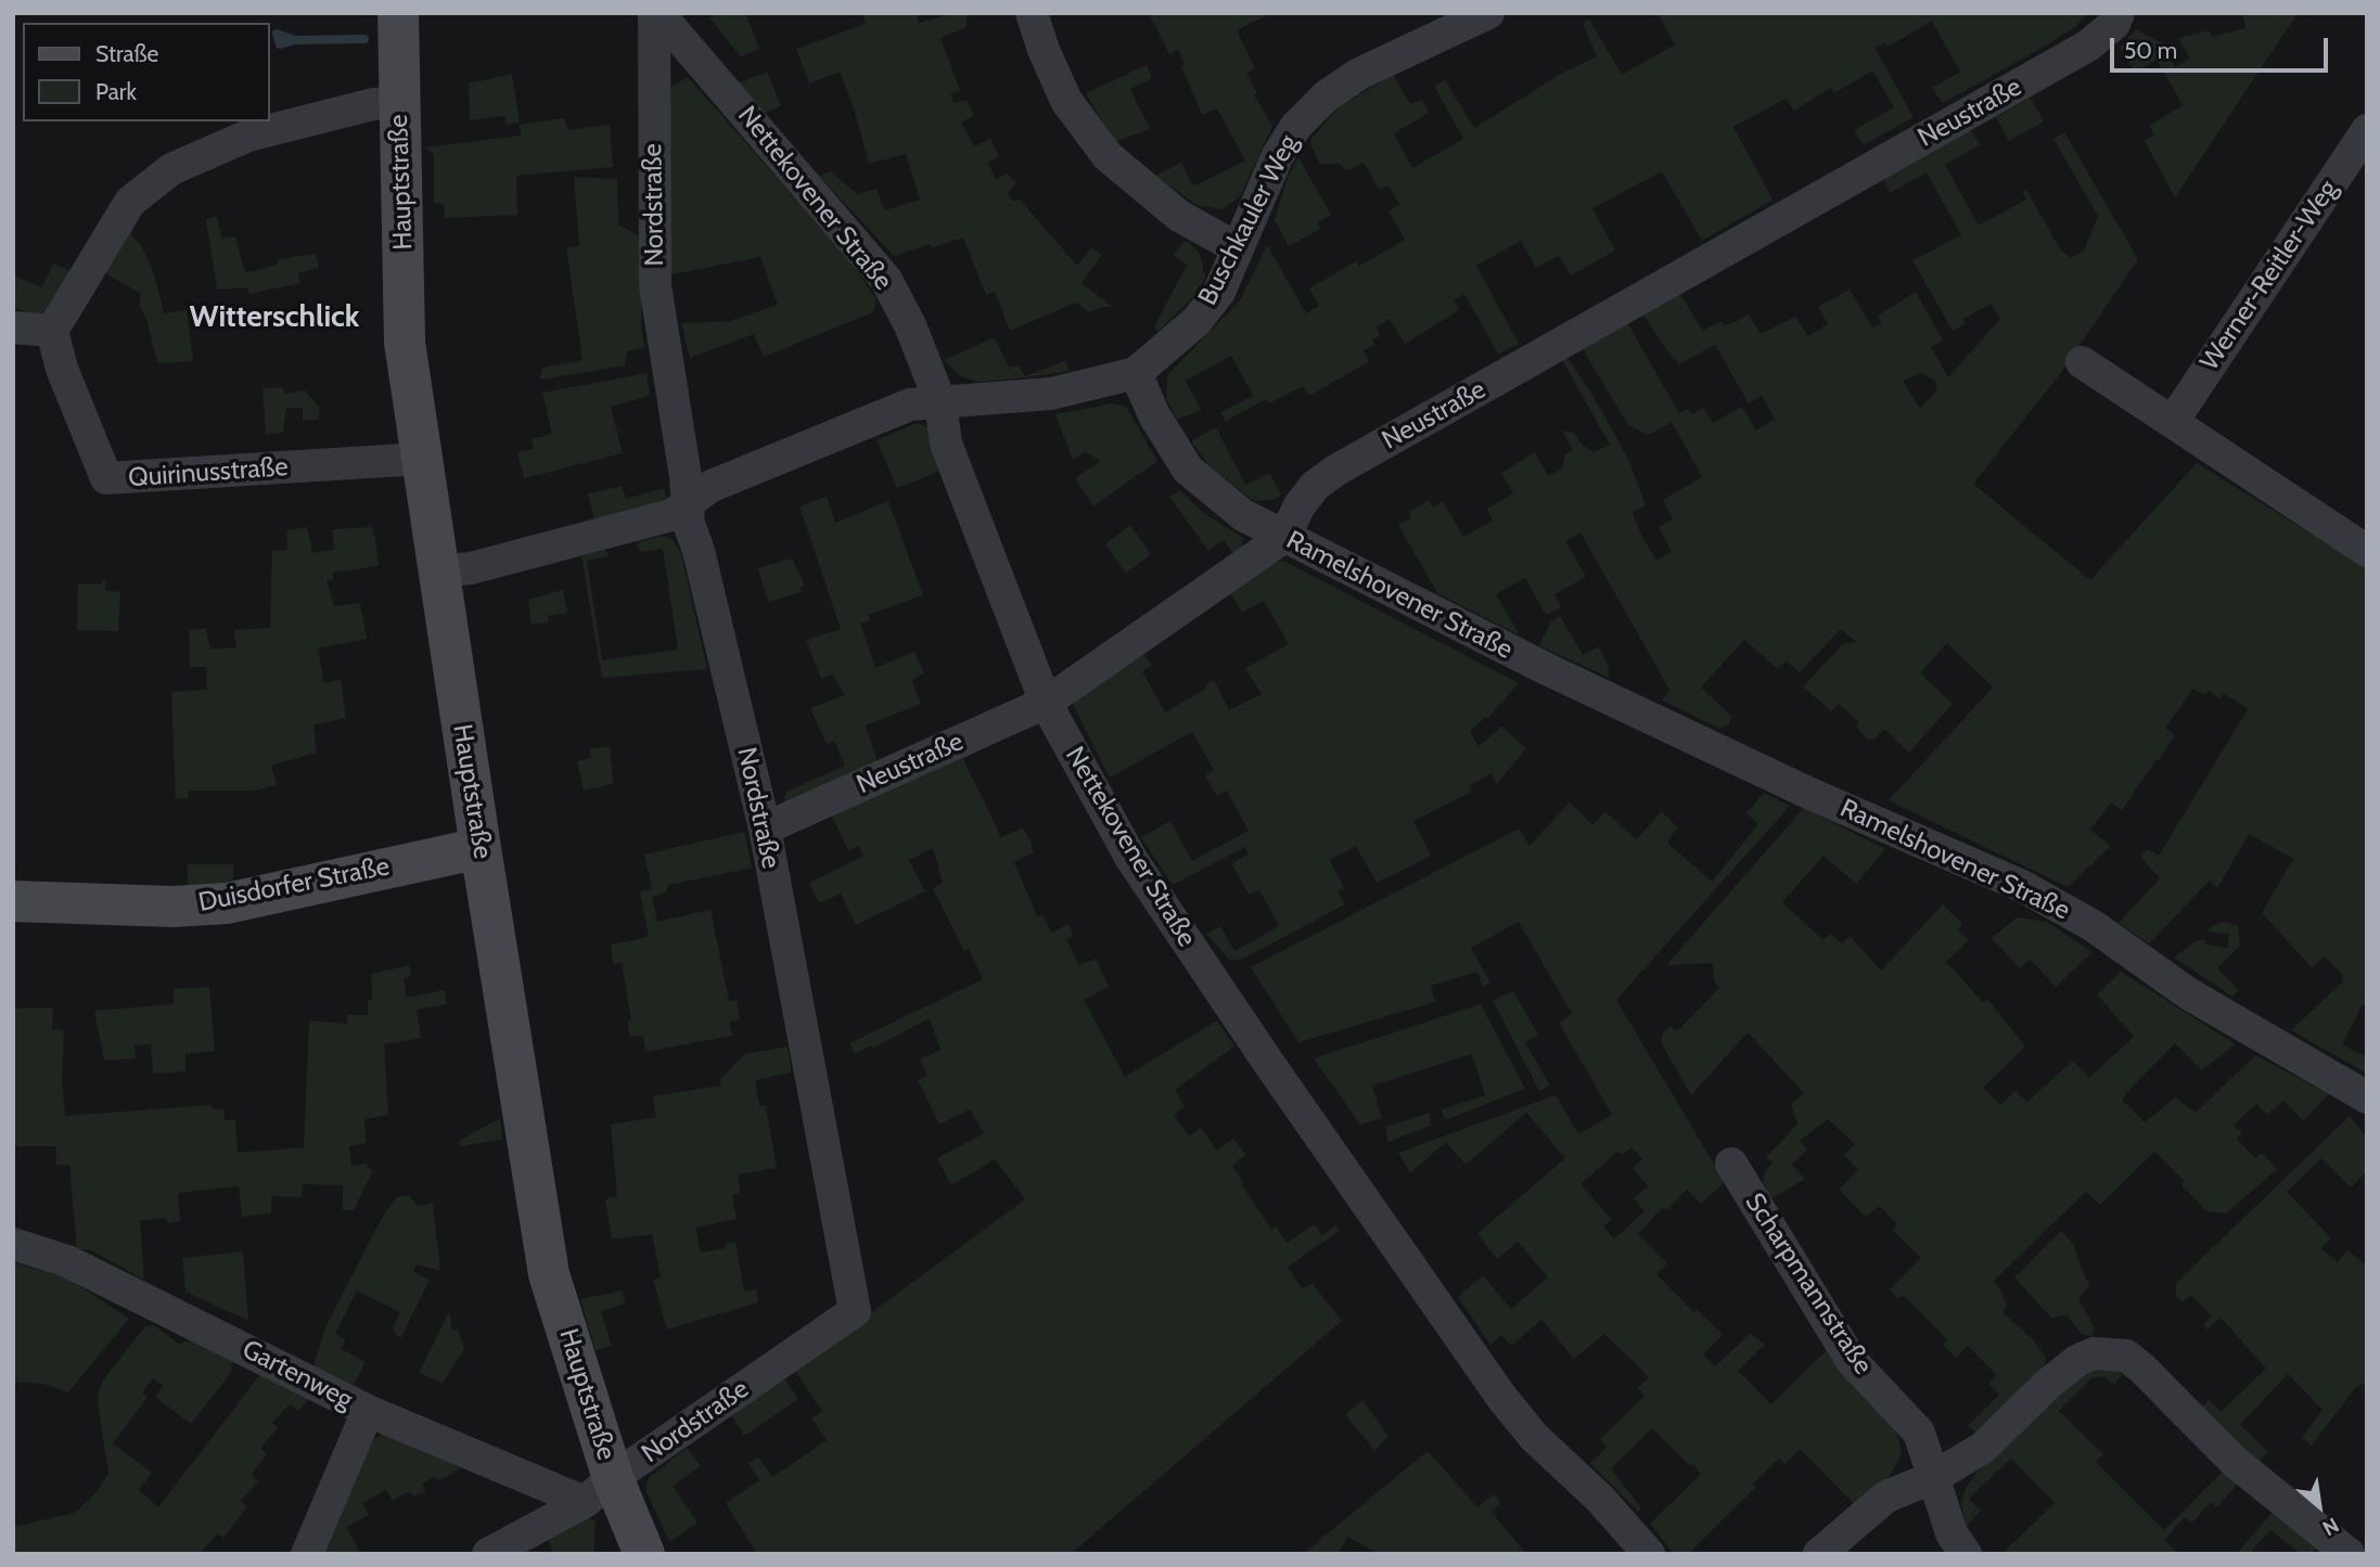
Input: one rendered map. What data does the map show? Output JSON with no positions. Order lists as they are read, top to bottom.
{
  "streets": {
    "main road": ["Hauptstraße", "Duisdorfer Straße"],
    "street": [
      "Neustraße",
      "Nettekovener Straße",
      "Nordstraße",
      "Buschkauler Weg",
      "Werner-Reitler-Weg",
      "Quirinusstraße",
      "Ramelshovener Straße",
      "Scharpmannstraße",
      "Gartenweg"
    ]
  },
  "crossings": [
    ["Neustraße", "Nettekovener Straße"],
    ["Neustraße", "Nordstraße"],
    ["Neustraße", "Ramelshovener Straße"],
    ["Hauptstraße", "Nordstraße"],
    ["Hauptstraße", "Quirinusstraße"],
    ["Hauptstraße", "Duisdorfer Straße"],
    ["Hauptstraße", "Gartenweg"],
    ["Nettekovener Straße", "Nordstraße"],
    ["Nordstraße", "Gartenweg"],
    ["Buschkauler Weg", "Ramelshovener Straße"]
  ],
  "districts": ["Witterschlick"],
  "legend": ["Straße", "Park"],
  "scale_bar": "50 m",
  "north": "bottom right"
}
